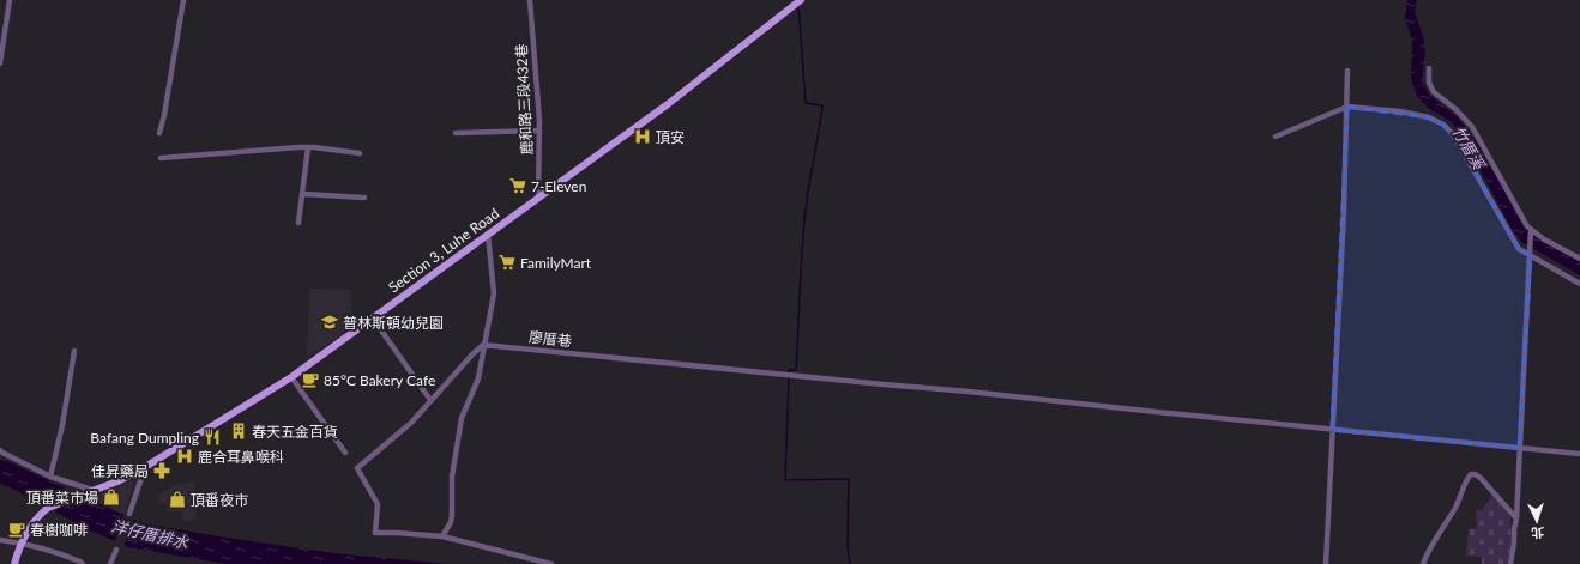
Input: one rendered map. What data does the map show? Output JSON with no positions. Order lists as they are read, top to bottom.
{
  "streets": {
    "main road": ["Section 3, Luhe Road"],
    "street": ["鹿和路三段432巷", "廖厝巷"]
  },
  "crossings": [
    ["鹿和路三段432巷", "Section 3, Luhe Road"]
  ],
  "water": ["竹厝溪", "洋仔厝排水"],
  "places": {
    "hospital": ["頂安", "鹿合耳鼻喉科"],
    "supermarket": ["7-Eleven", "FamilyMart"],
    "school or university": ["普林斯頓幼兒園"],
    "cafe": ["85°C Bakery Cafe", "春樹咖啡"],
    "building": ["春天五金百貨"],
    "restaurant": ["Bafang Dumpling"],
    "pharmacy": ["佳昇藥局"],
    "shop": ["頂番菜市場", "頂番夜市"]
  },
  "north": "bottom"
}
